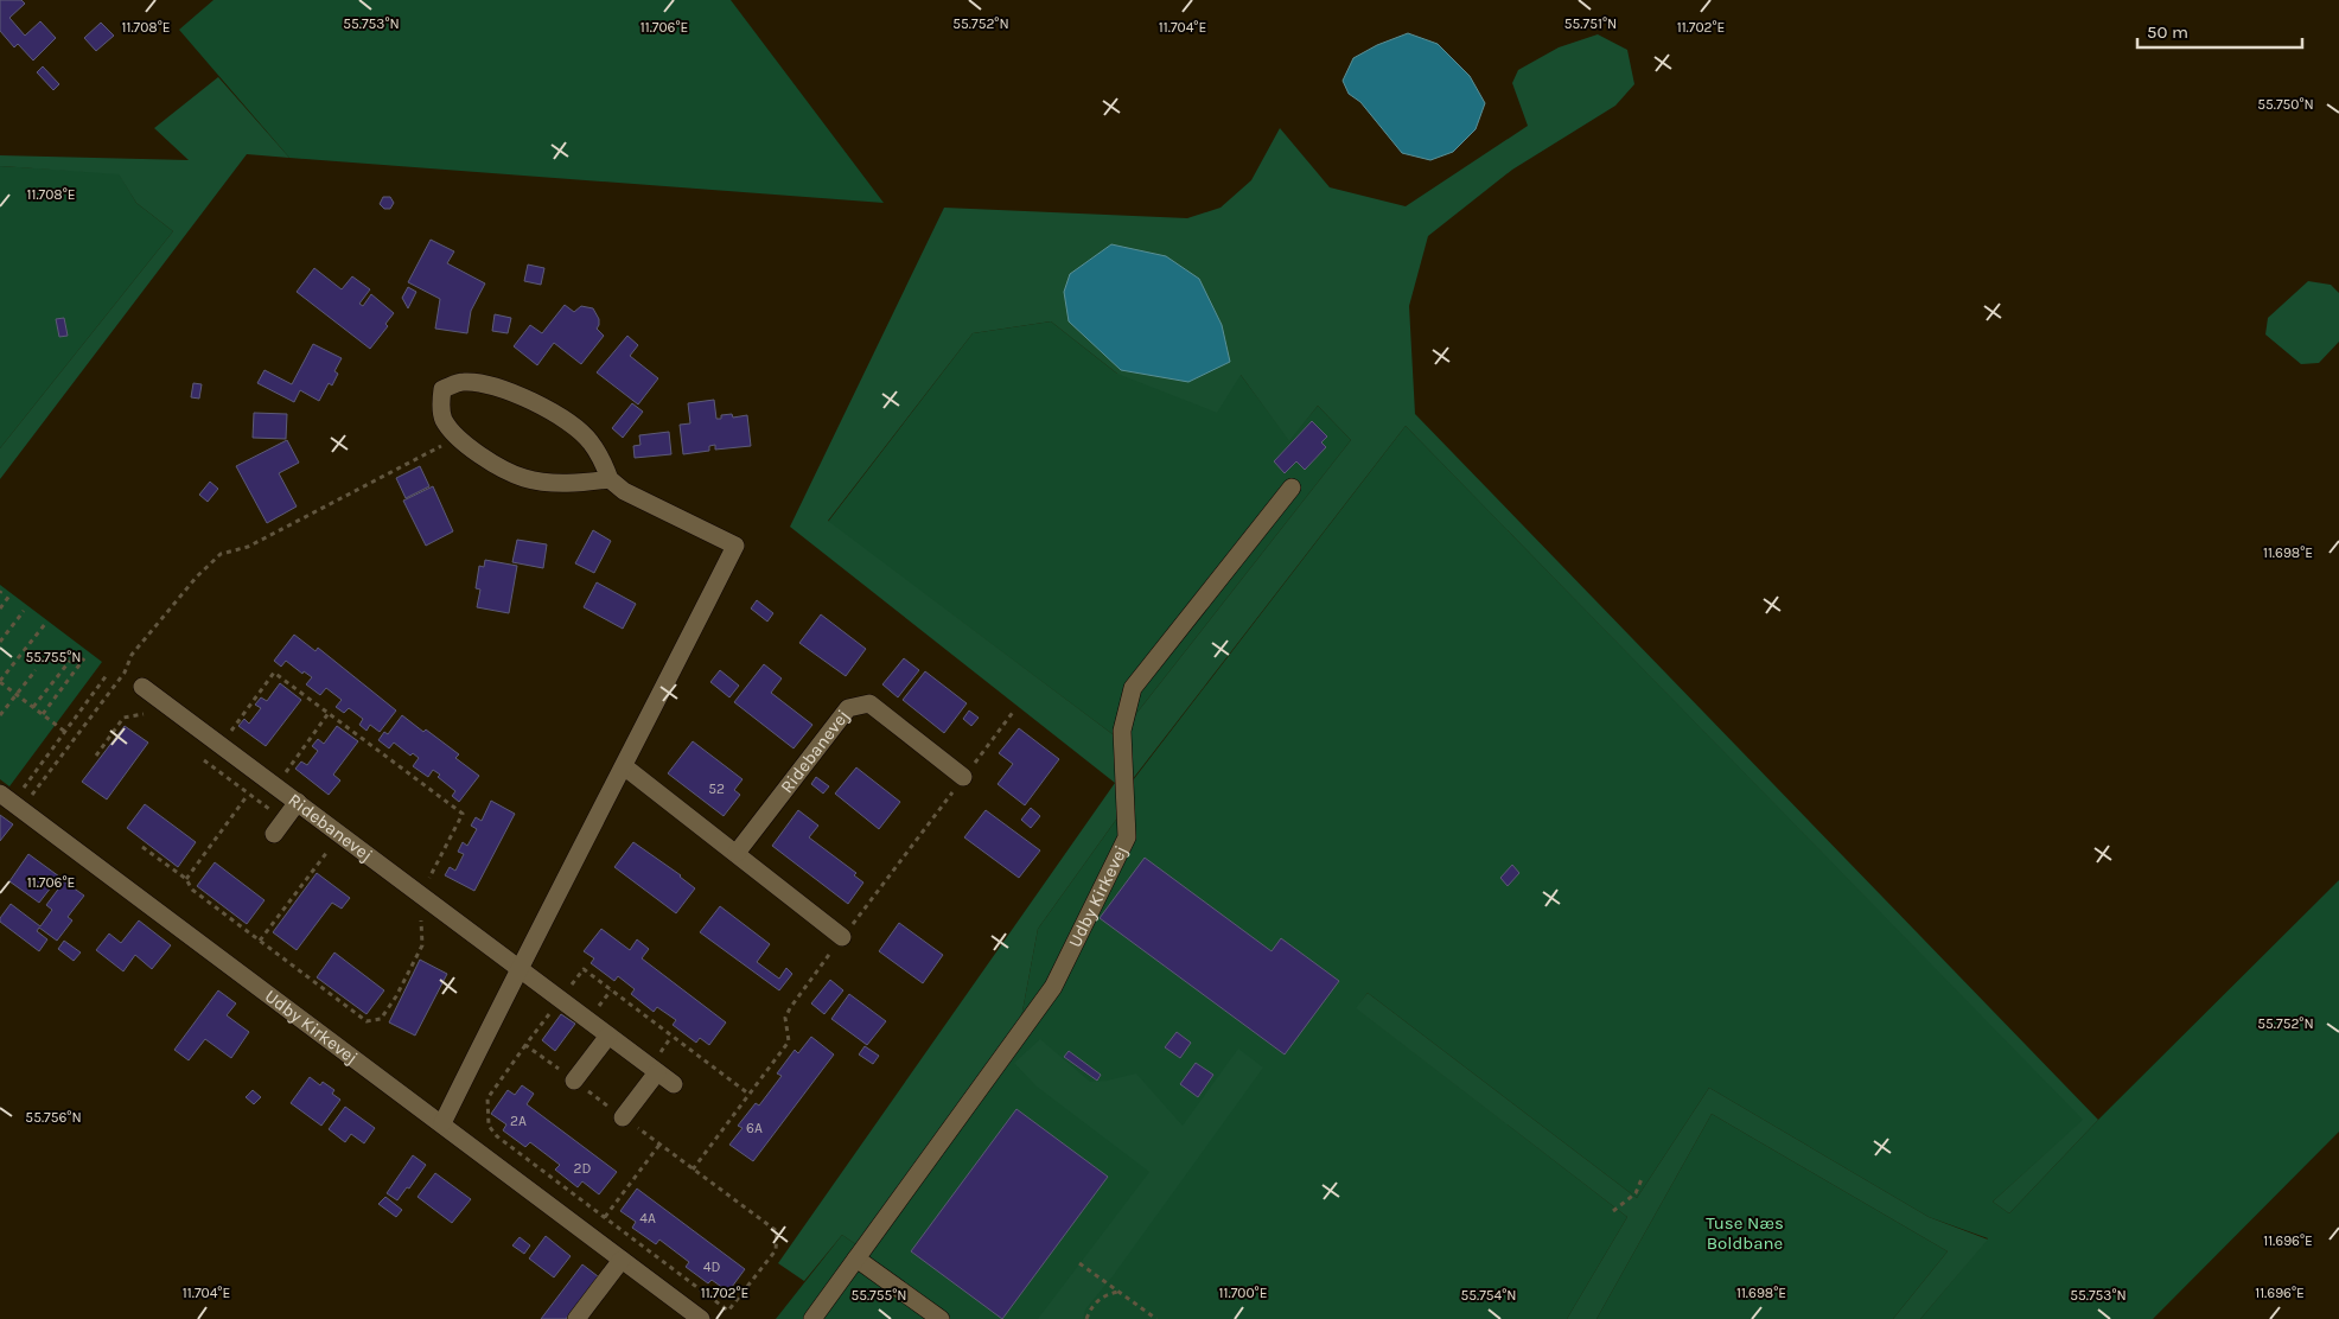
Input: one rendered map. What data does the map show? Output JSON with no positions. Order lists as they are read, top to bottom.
{
  "streets": {
    "street": ["Ridebanevej", "Udby Kirkevej"]
  },
  "parks": ["Tuse Næs Boldbane"],
  "house_numbers": [
    "52",
    "2A",
    "6A",
    "2D",
    "4A",
    "4D"
  ],
  "scale_bar": "50 m",
  "coordinates": [
    "55.753°N",
    "55.752°N",
    "55.751°N",
    "11.708°E",
    "11.706°E",
    "11.704°E",
    "11.702°E",
    "55.750°N",
    "11.698°E",
    "55.755°N",
    "55.756°N",
    "11.696°E",
    "11.700°E",
    "55.754°N"
  ]
}
